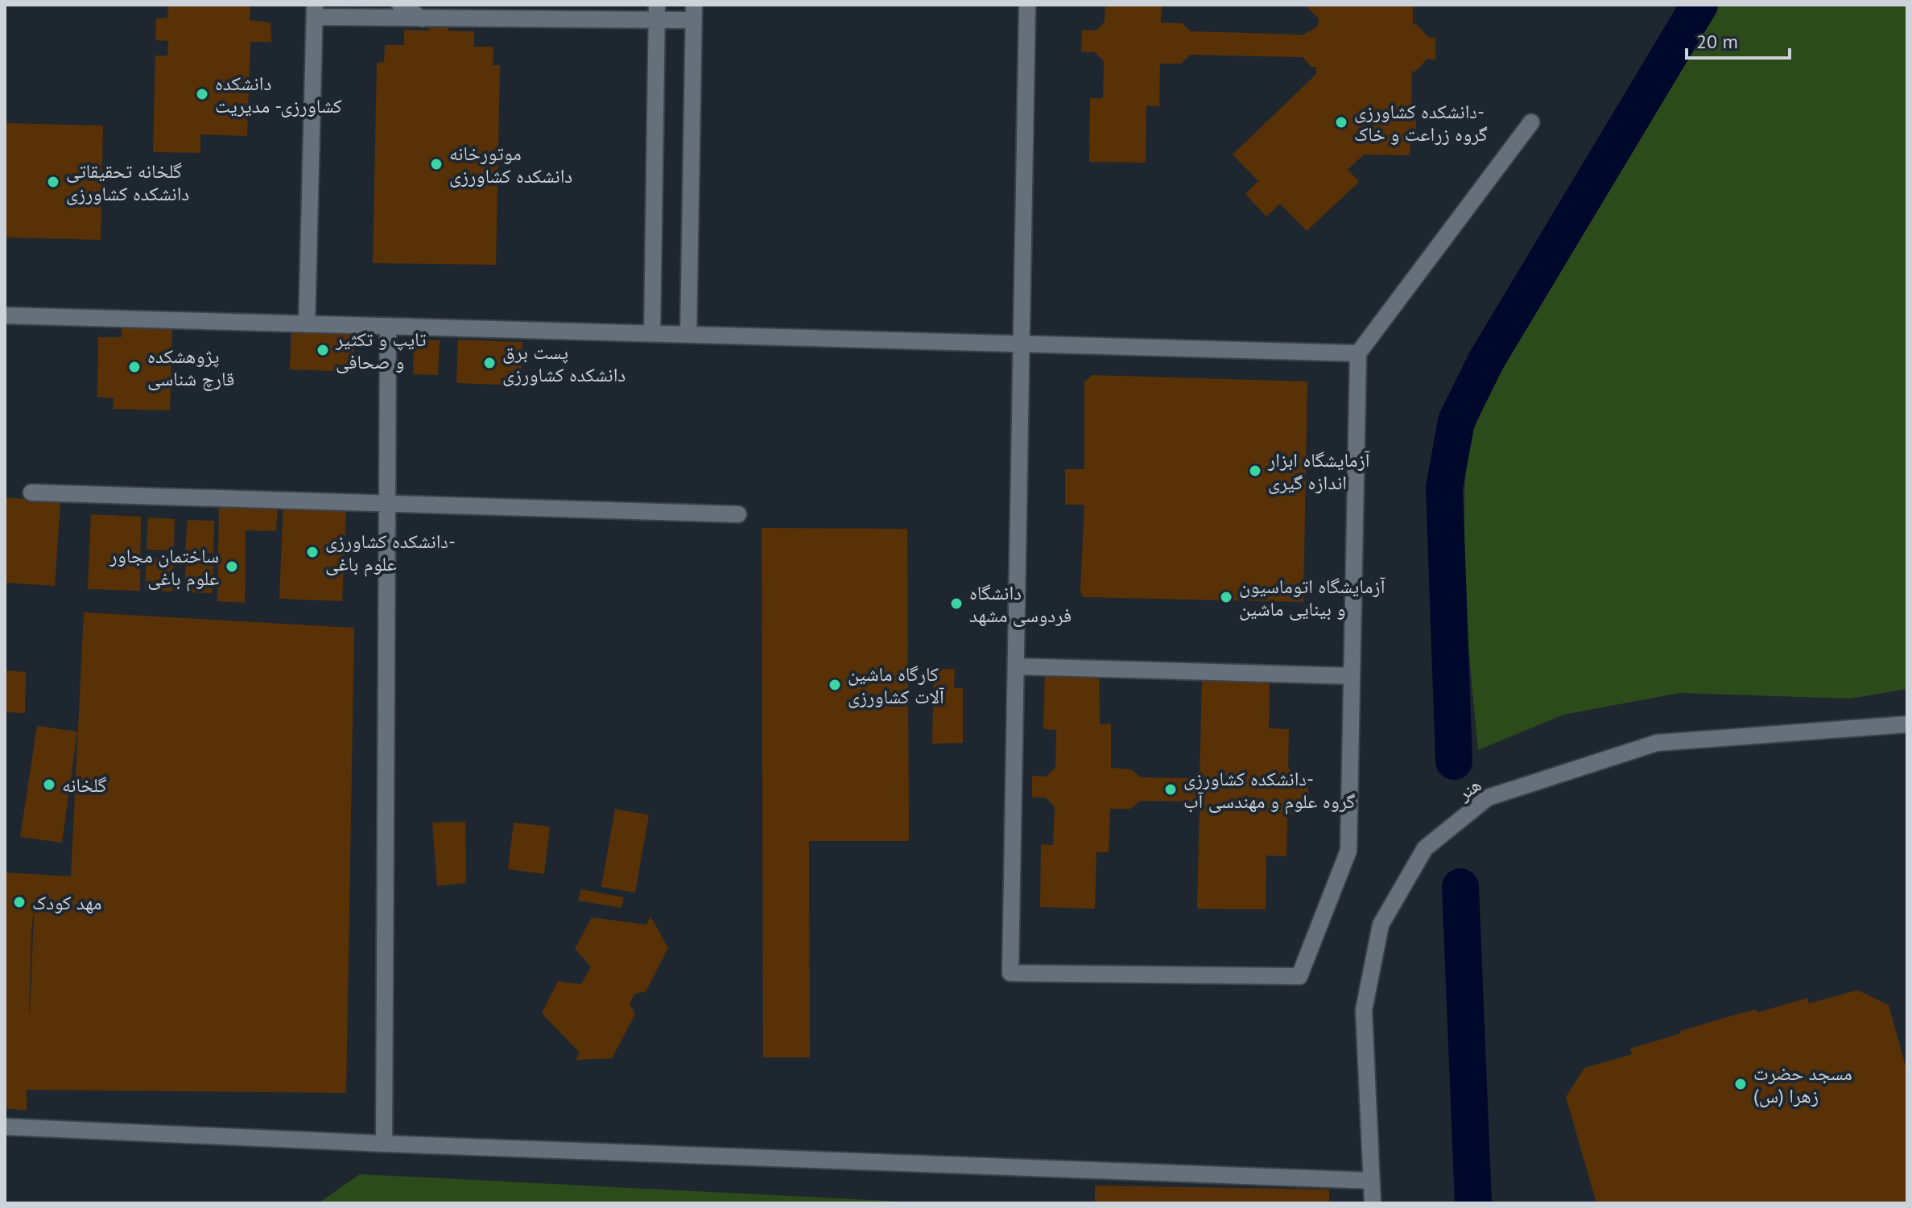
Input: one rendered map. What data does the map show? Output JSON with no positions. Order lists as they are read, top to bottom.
{
  "streets": {
    "lane": ["هنر"]
  },
  "places": [
    "دانشکده کشاورزی- مدیریت",
    "دانشکده کشاورزی- گروه زراعت و خاک",
    "موتورخانه دانشکده کشاورزی",
    "گلخانه تحقیقاتی دانشکده کشاورزی",
    "تایپ و تکثیر و صحافی",
    "پست برق دانشکده کشاورزی",
    "پژوهشکده قارچ شناسی",
    "آزمایشگاه ابزار اندازه گیری",
    "دانشکده کشاورزی- علوم باغی",
    "ساختمان مجاور علوم باغی",
    "آزمایشگاه اتوماسیون و بینایی ماشین",
    "دانشگاه فردوسی مشهد",
    "کارگاه ماشین آلات کشاورزی",
    "گلخانه",
    "دانشکده کشاورزی- گروه علوم و مهندسی آب",
    "مهد کودک",
    "مسجد حضرت زهرا (س)"
  ],
  "scale_bar": "20 m"
}
